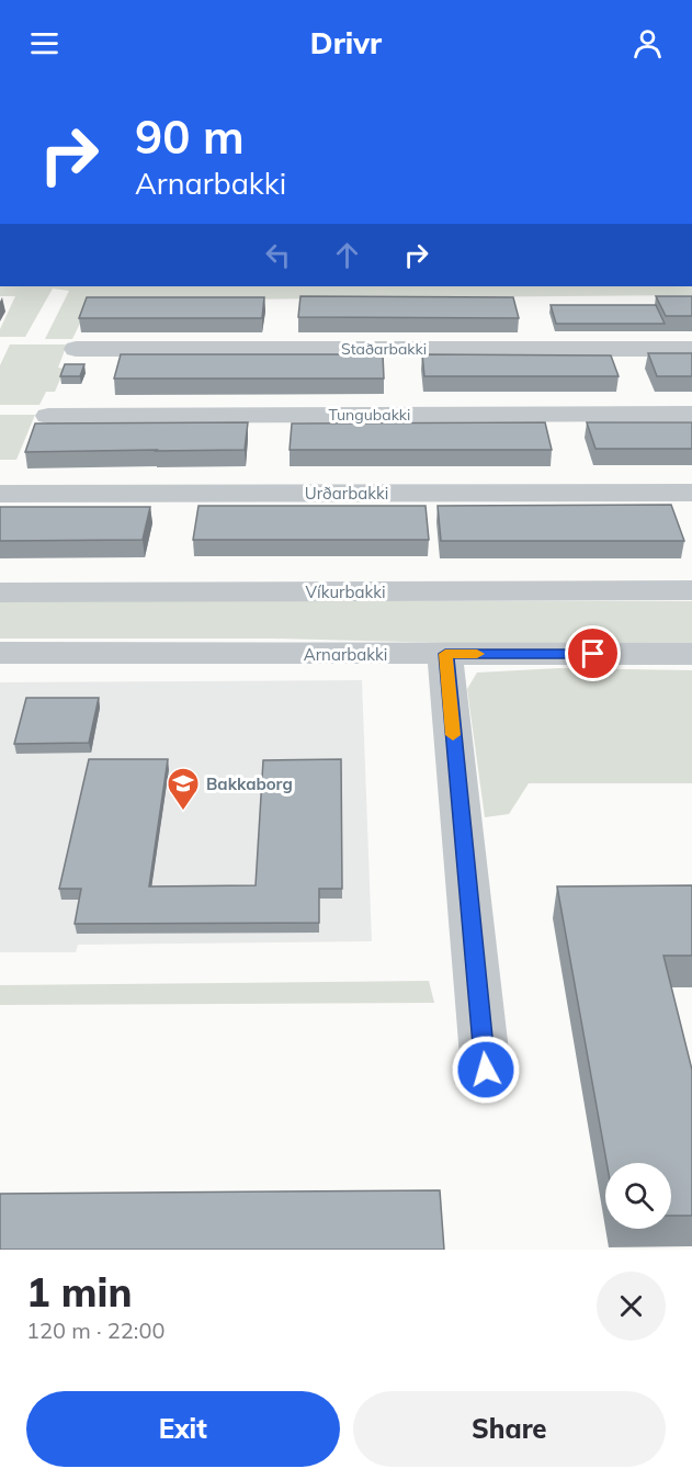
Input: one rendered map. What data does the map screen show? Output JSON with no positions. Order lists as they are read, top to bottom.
{
  "streets": {
    "street": [
      "Staðarbakki",
      "Tungubakki",
      "Urðarbakki",
      "Víkurbakki",
      "Arnarbakki"
    ]
  },
  "places": {
    "school or university": ["Bakkaborg"]
  },
  "page": {
    "header": "Drivr",
    "turn": ["90 m", "Arnarbakki"],
    "heading": ["1 min", "120 m · 22:00"],
    "buttons": ["Exit", "Share"]
  }
}
